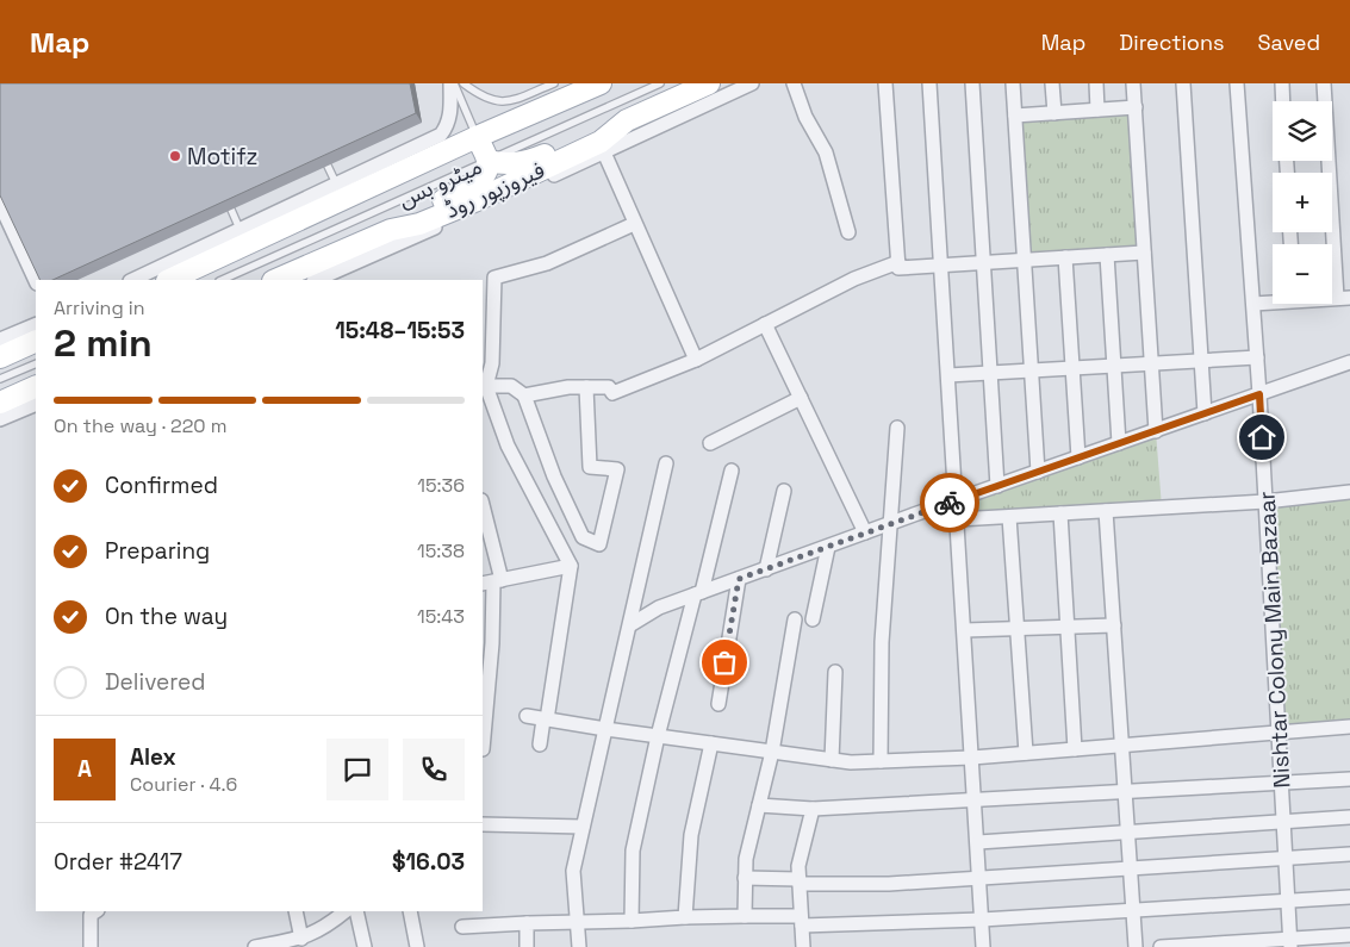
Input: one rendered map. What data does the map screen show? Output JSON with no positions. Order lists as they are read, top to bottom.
{
  "streets": {
    "main road": ["فیروزپور روڈ"],
    "street": ["Nishtar Colony Main Bazaar"],
    "lane": ["میٹرو بس"]
  },
  "places": ["Motifz"],
  "page": {
    "header": "Map",
    "nav": ["Map", "Directions", "Saved"],
    "map_buttons": ["+", "−"],
    "heading": ["2 min", "Arriving in", "15:48–15:53"],
    "panel": [
      "Alex",
      "Courier · 4.6",
      "Order #2417",
      "$16.03"
    ],
    "bar": "On the way · 220 m",
    "list": [
      ["Confirmed", "15:36"],
      ["Preparing", "15:38"],
      ["On the way", "15:43"],
      "Delivered"
    ],
    "round": "A"
  }
}
